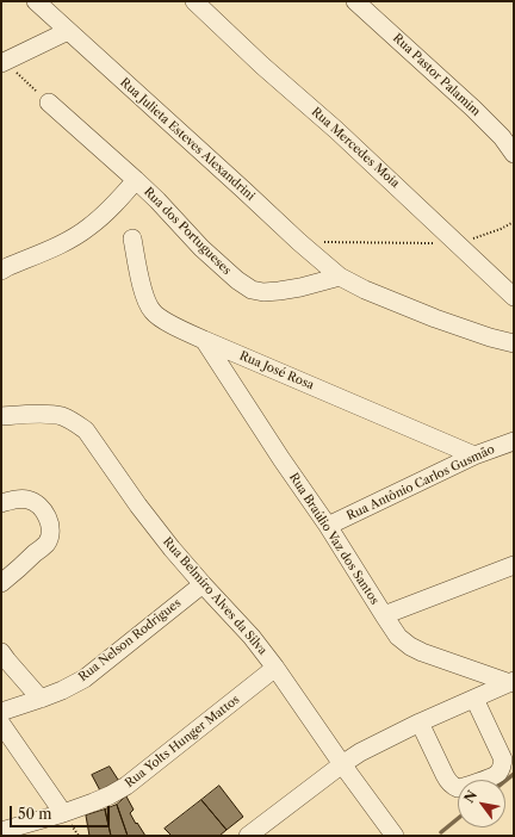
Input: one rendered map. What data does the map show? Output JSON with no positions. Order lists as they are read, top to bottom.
{
  "streets": {
    "street": [
      "Rua Pastor Palamim",
      "Rua Julieta Esteves Alexandrini",
      "Rua Mercedes Moia",
      "Rua dos Portugueses",
      "Rua José Rosa",
      "Rua Antônio Carlos Gusmão",
      "Rua Braúlio Vaz dos Santos",
      "Rua Belmiro Alves da Silva",
      "Rua Nelson Rodrigues",
      "Rua Yolts Hunger Mattos"
    ]
  },
  "crossings": [
    ["Rua Julieta Esteves Alexandrini", "Rua dos Portugueses"],
    ["Rua José Rosa", "Rua Antônio Carlos Gusmão"],
    ["Rua José Rosa", "Rua Braúlio Vaz dos Santos"],
    ["Rua Antônio Carlos Gusmão", "Rua Braúlio Vaz dos Santos"],
    ["Rua Belmiro Alves da Silva", "Rua Nelson Rodrigues"],
    ["Rua Belmiro Alves da Silva", "Rua Yolts Hunger Mattos"]
  ],
  "scale_bar": "50 m",
  "north": "top left"
}
